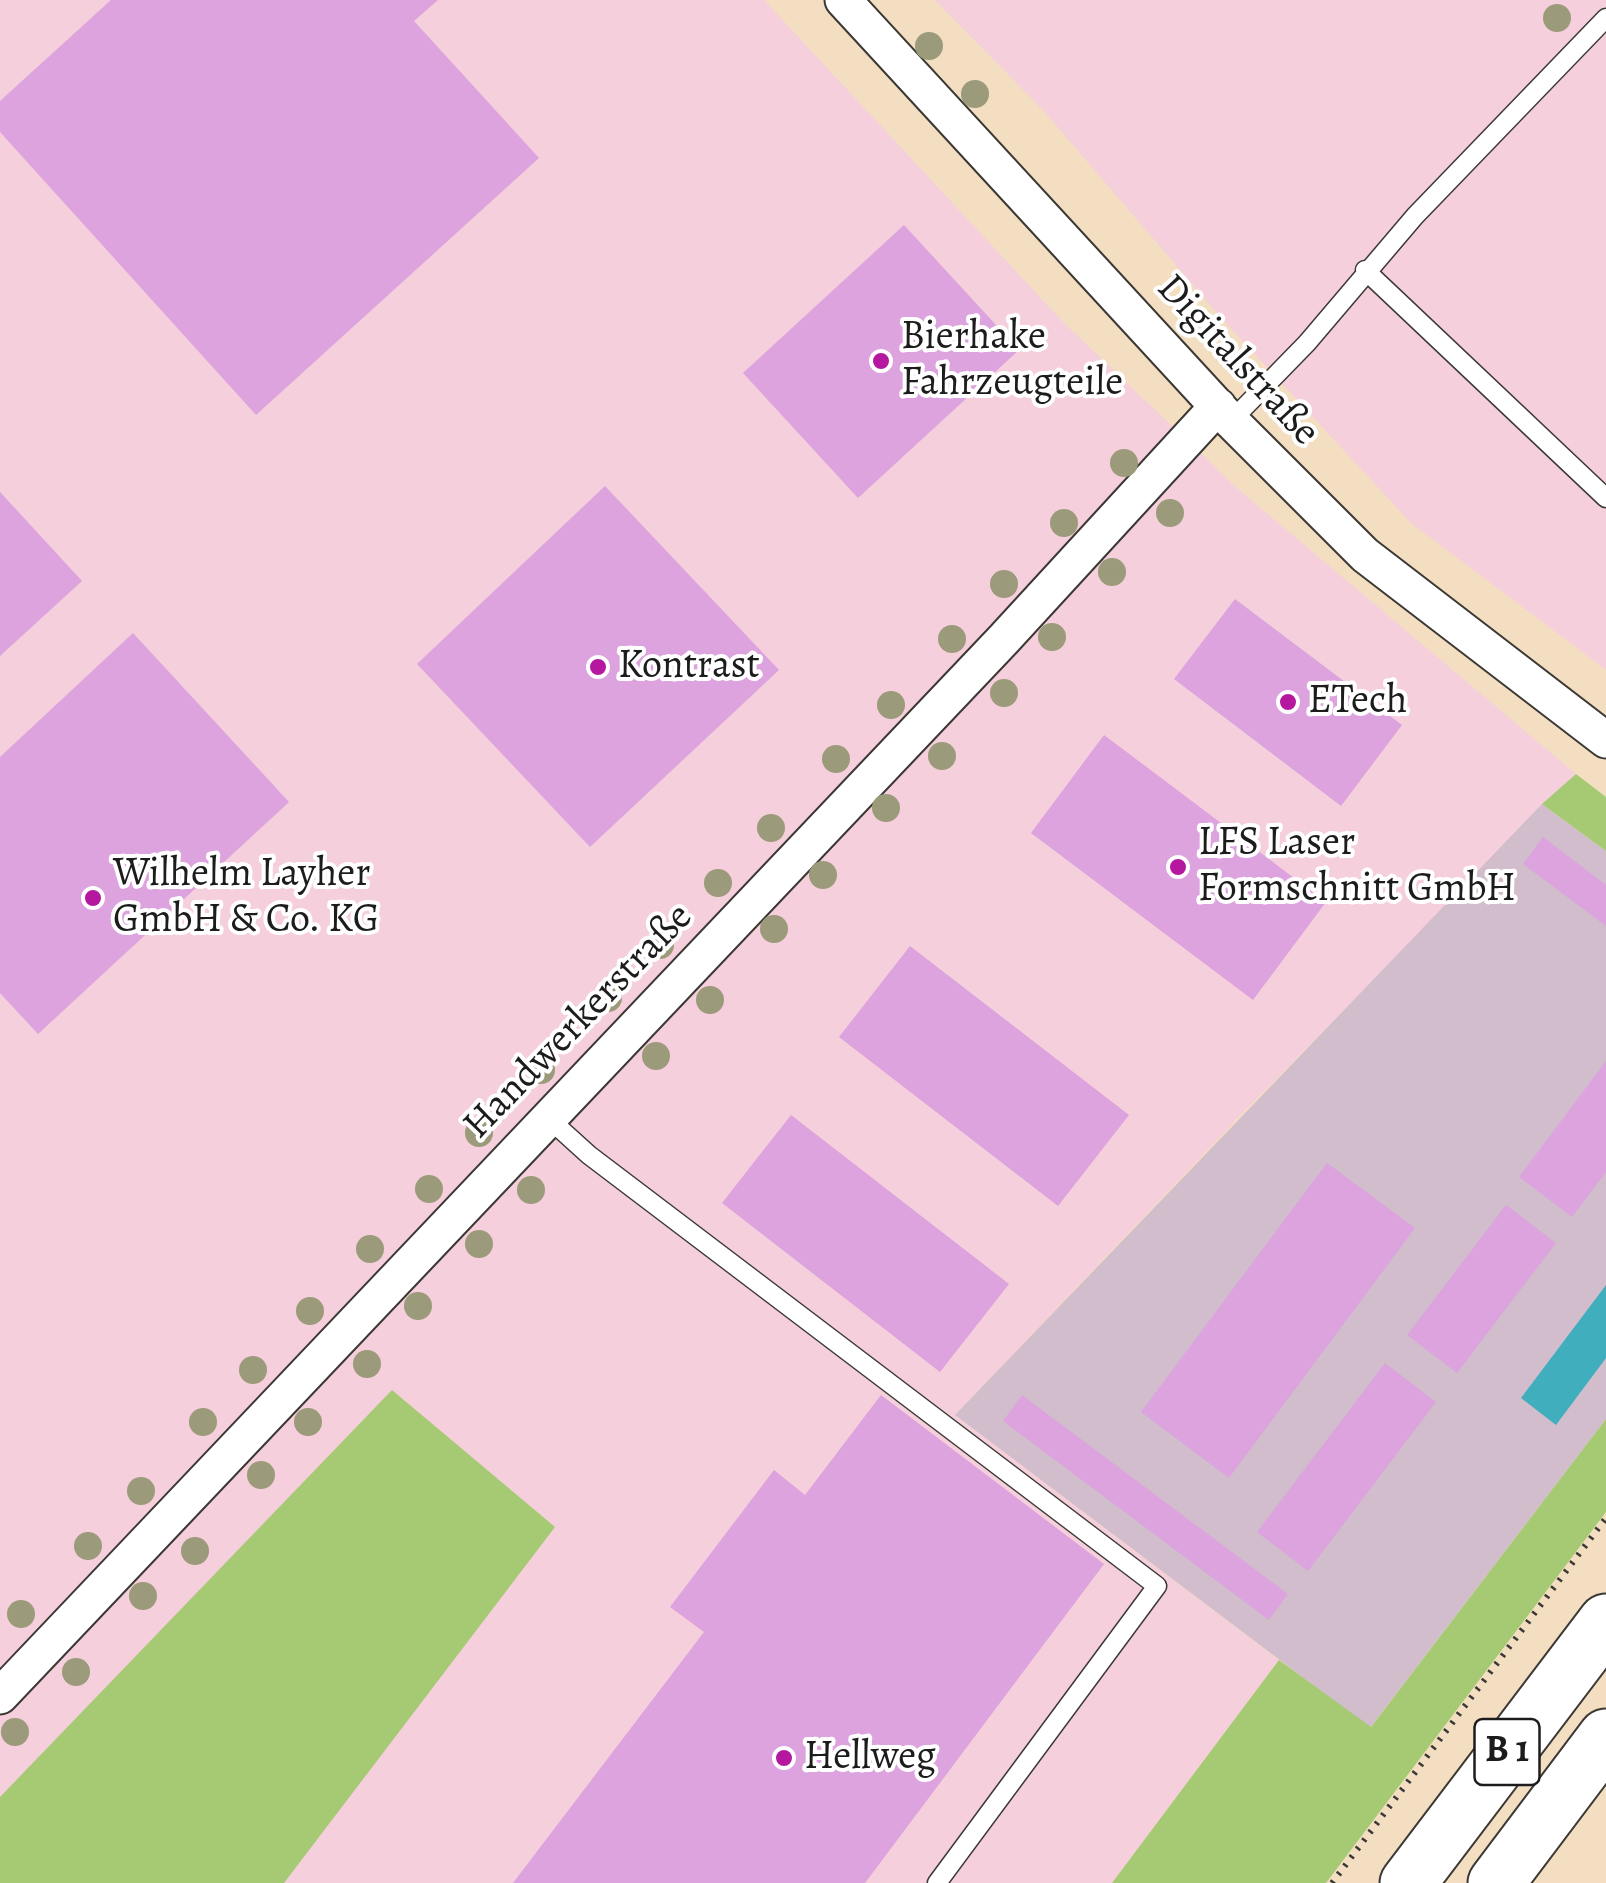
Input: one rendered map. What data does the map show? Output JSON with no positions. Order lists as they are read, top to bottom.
{
  "streets": {
    "main road": ["B 1"],
    "street": ["Digitalstraße", "Handwerkerstraße"]
  },
  "crossings": [
    ["Digitalstraße", "Handwerkerstraße"]
  ],
  "places": [
    "Bierhake Fahrzeugteile",
    "Kontrast",
    "ETech",
    "LFS Laser Formschnitt GmbH",
    "Wilhelm Layher GmbH & Co. KG",
    "Hellweg"
  ]
}
